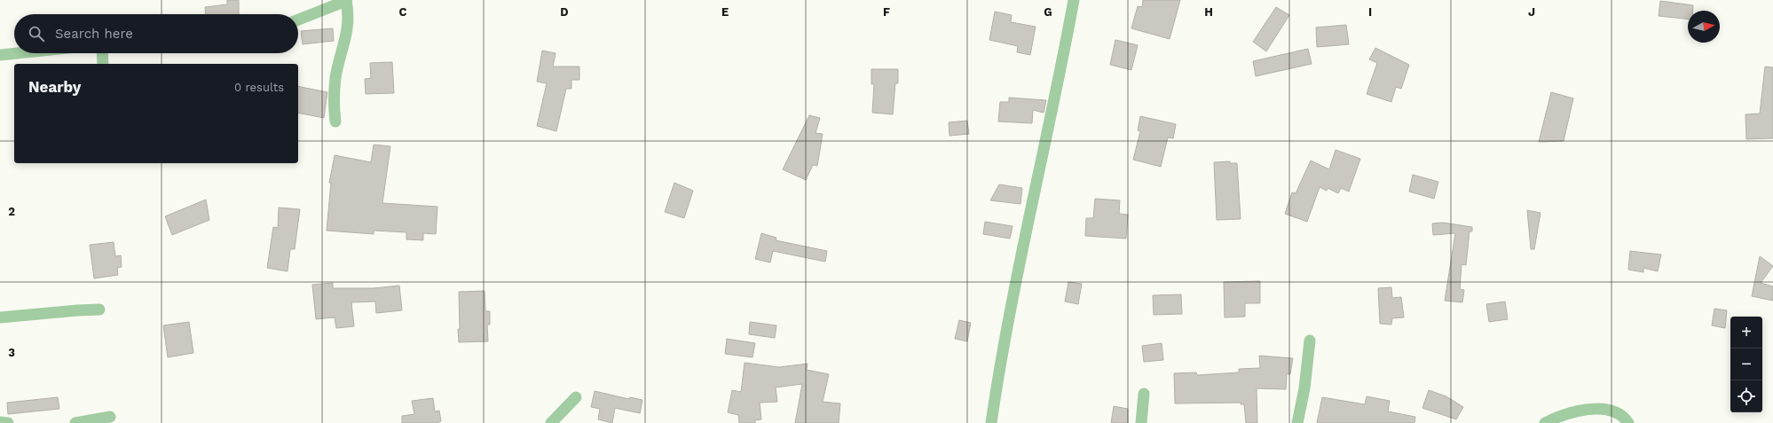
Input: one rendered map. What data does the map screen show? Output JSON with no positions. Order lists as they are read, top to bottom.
{
  "north": "right",
  "page": {
    "search": "Search here",
    "heading": ["Nearby", "0 results"],
    "map_buttons": ["+", "−"]
  },
  "grid": {
    "columns": [
      "C",
      "D",
      "E",
      "F",
      "G",
      "H",
      "I",
      "J"
    ],
    "rows": ["2", "3"]
  }
}
